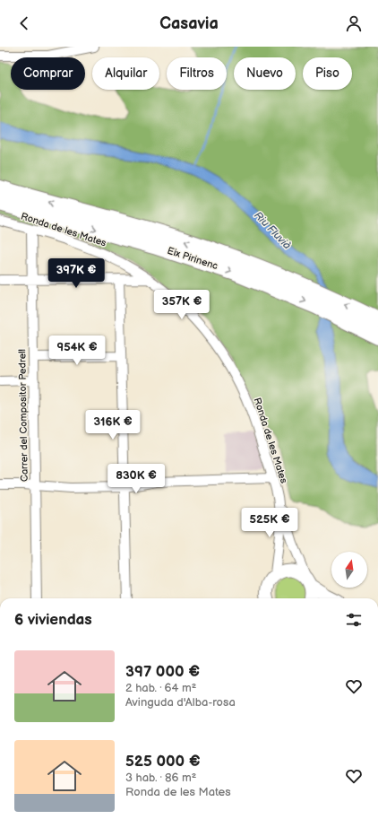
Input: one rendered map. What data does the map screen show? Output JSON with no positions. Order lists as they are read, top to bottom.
{
  "streets": {
    "highway": ["Eix Pirinenc"],
    "street": ["Ronda de les Mates", "Carrer del Compositor Pedrell"]
  },
  "crossings": [
    ["Ronda de les Mates", "Carrer del Compositor Pedrell"]
  ],
  "water": ["Riu Fluvià"],
  "north": "top",
  "page": {
    "header": "Casavia",
    "chip": [
      "Comprar",
      "Alquilar",
      "Filtros",
      "Nuevo",
      "Piso"
    ],
    "price": [
      "397K €",
      "357K €",
      "954K €",
      "316K €",
      "830K €",
      "525K €"
    ],
    "heading": "6 viviendas",
    "list": [
      {
        "name": "397 000 €",
        "note": "2 hab. · 64 m² · Avinguda d'Alba-rosa"
      },
      {
        "name": "525 000 €",
        "note": "3 hab. · 86 m² · Ronda de les Mates"
      }
    ]
  }
}
